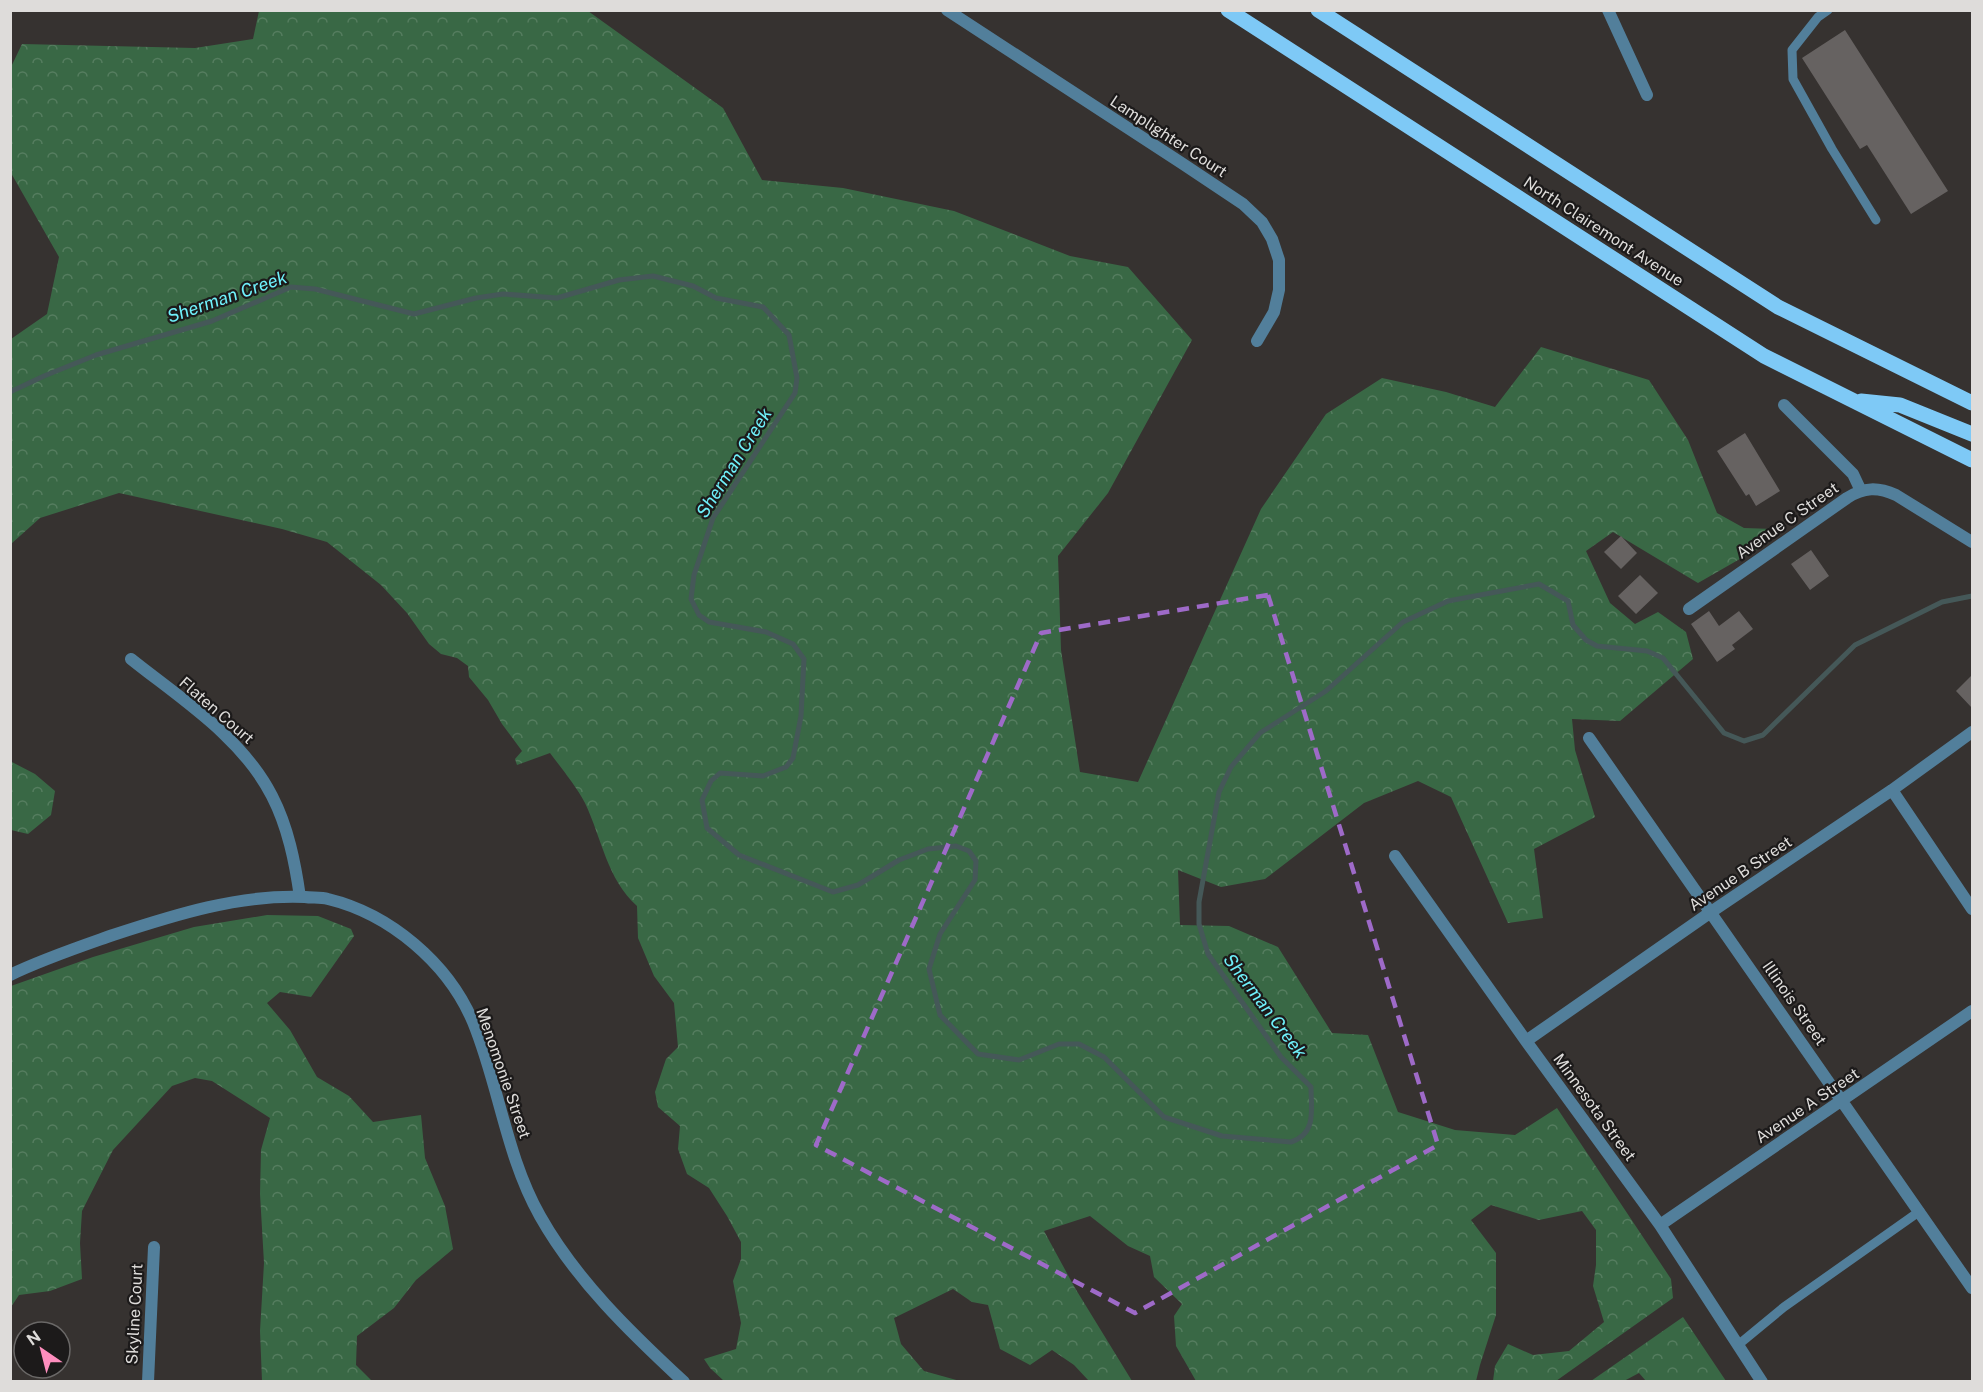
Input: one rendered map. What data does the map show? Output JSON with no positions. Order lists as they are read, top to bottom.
{
  "streets": {
    "main road": ["North Clairemont Avenue"],
    "street": [
      "Lamplighter Court",
      "Avenue C Street",
      "Flaten Court",
      "Avenue B Street",
      "Illinois Street",
      "Menomonie Street",
      "Avenue A Street",
      "Minnesota Street",
      "Skyline Court"
    ]
  },
  "crossings": [
    ["Flaten Court", "Menomonie Street"],
    ["Avenue B Street", "Illinois Street"],
    ["Avenue B Street", "Minnesota Street"],
    ["Illinois Street", "Avenue A Street"],
    ["Avenue A Street", "Minnesota Street"]
  ],
  "water": ["Sherman Creek"],
  "north": "top left"
}
